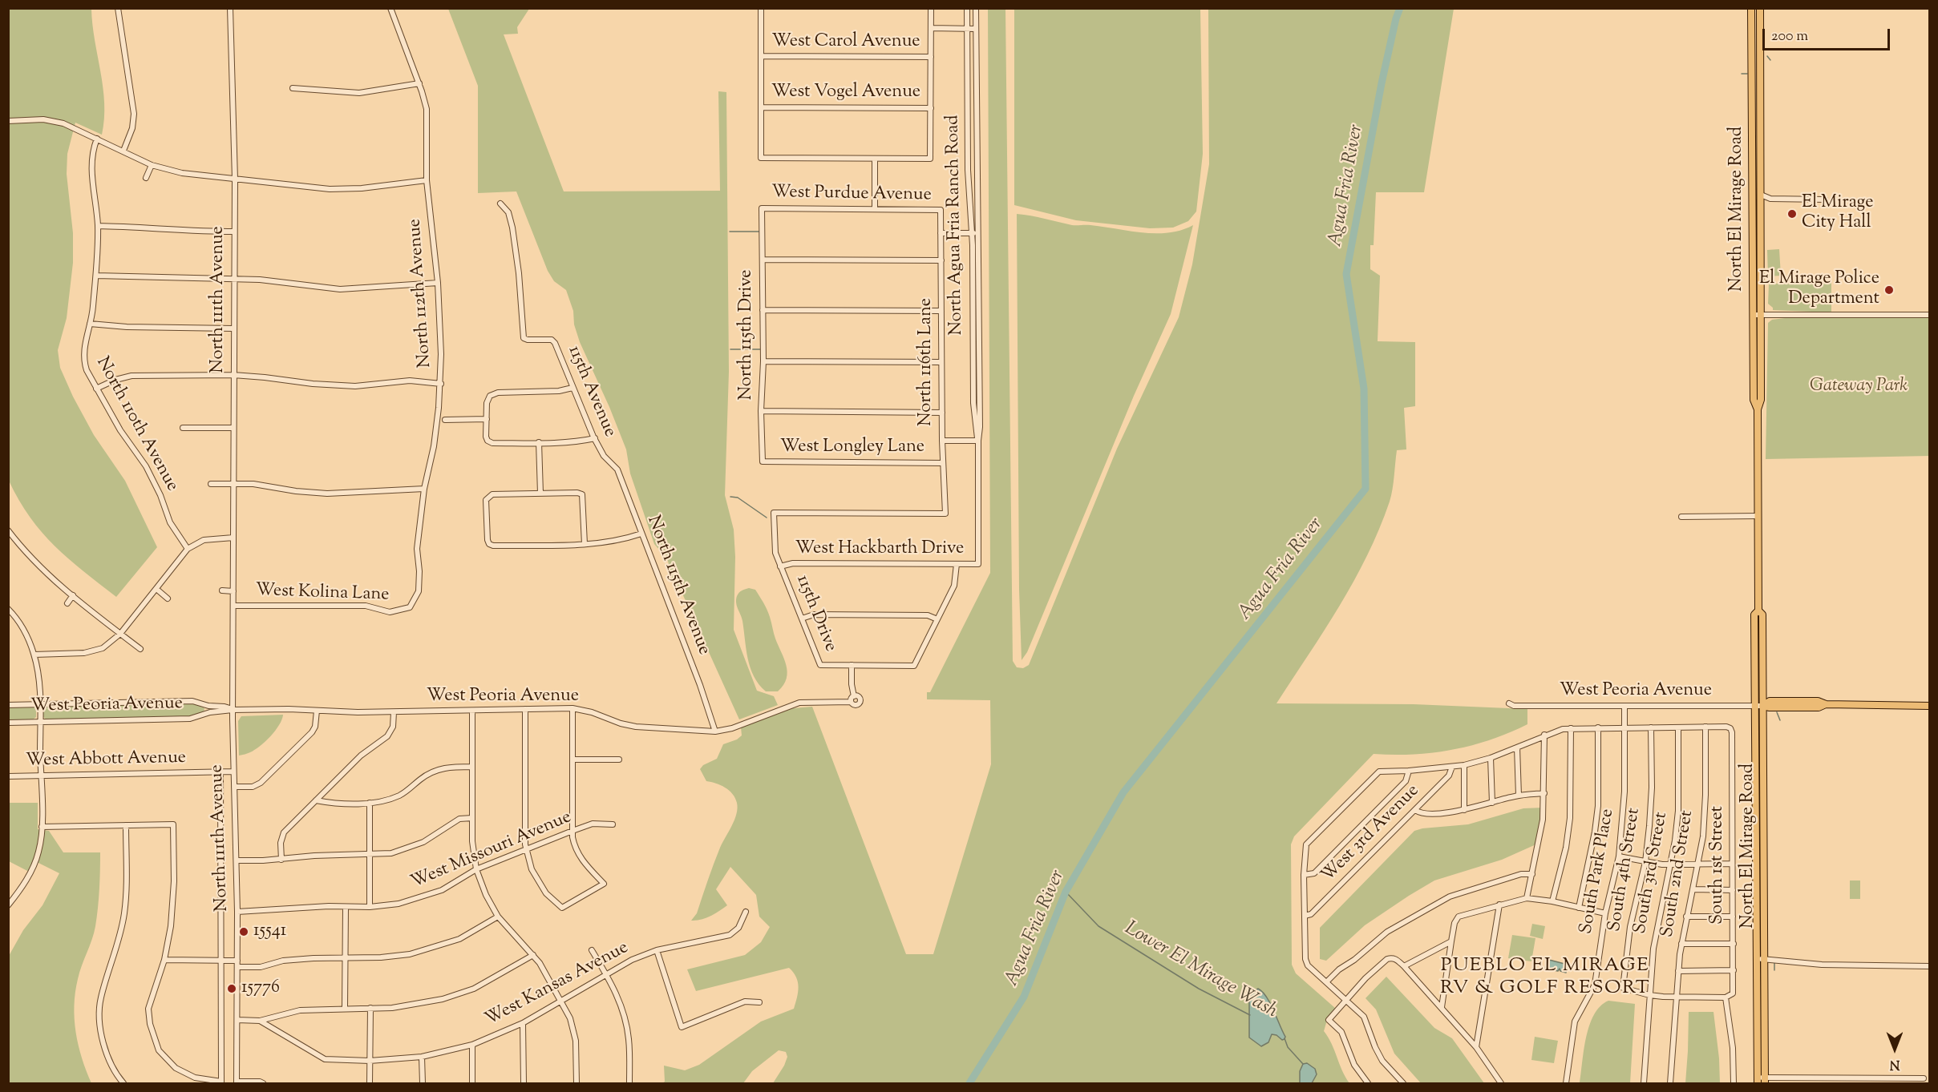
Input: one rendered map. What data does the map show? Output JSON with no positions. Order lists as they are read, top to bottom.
{
  "streets": {
    "main road": ["North El Mirage Road", "West Peoria Avenue"],
    "street": [
      "West Carol Avenue",
      "West Vogel Avenue",
      "West Purdue Avenue",
      "North Agua Fria Ranch Road",
      "North 112th Avenue",
      "North 111th Avenue",
      "North 115th Drive",
      "North 116th Lane",
      "115th Avenue",
      "North 110th Avenue",
      "West Longley Lane",
      "West Hackbarth Drive",
      "North 115th Avenue",
      "West Kolina Lane",
      "115th Drive",
      "West Abbott Avenue",
      "West 3rd Avenue",
      "West Missouri Avenue",
      "South 1st Street",
      "South 4th Street",
      "South Park Place",
      "South 3rd Street",
      "South 2nd Street",
      "West Kansas Avenue"
    ]
  },
  "crossings": [
    ["West Purdue Avenue", "North 115th Drive"],
    ["West Purdue Avenue", "North 116th Lane"],
    ["North El Mirage Road", "West Peoria Avenue"],
    ["North Agua Fria Ranch Road", "West Hackbarth Drive"],
    ["North 112th Avenue", "West Kolina Lane"],
    ["North 111th Avenue", "West Kolina Lane"],
    ["North 111th Avenue", "West Peoria Avenue"],
    ["North 111th Avenue", "West Abbott Avenue"],
    ["North 111th Avenue", "West Missouri Avenue"],
    ["North 111th Avenue", "West Kansas Avenue"],
    ["North 115th Drive", "West Longley Lane"],
    ["North 116th Lane", "West Longley Lane"],
    ["North 116th Lane", "115th Drive"],
    ["115th Avenue", "North 115th Avenue"],
    ["West Hackbarth Drive", "115th Drive"],
    ["North 115th Avenue", "West Peoria Avenue"],
    ["West Peoria Avenue", "South Park Place"],
    ["South 1st Street", "South 2nd Street"],
    ["South 4th Street", "South 3rd Street"]
  ],
  "districts": ["PUEBLO EL MIRAGE RV & GOLF RESORT"],
  "water": ["Agua Fria River", "Lower El Mirage Wash"],
  "parks": ["Gateway Park"],
  "places": [
    "El Mirage City Hall",
    "El Mirage Police Department",
    "15541",
    "15776"
  ],
  "scale_bar": "200 m",
  "north": "bottom"
}
